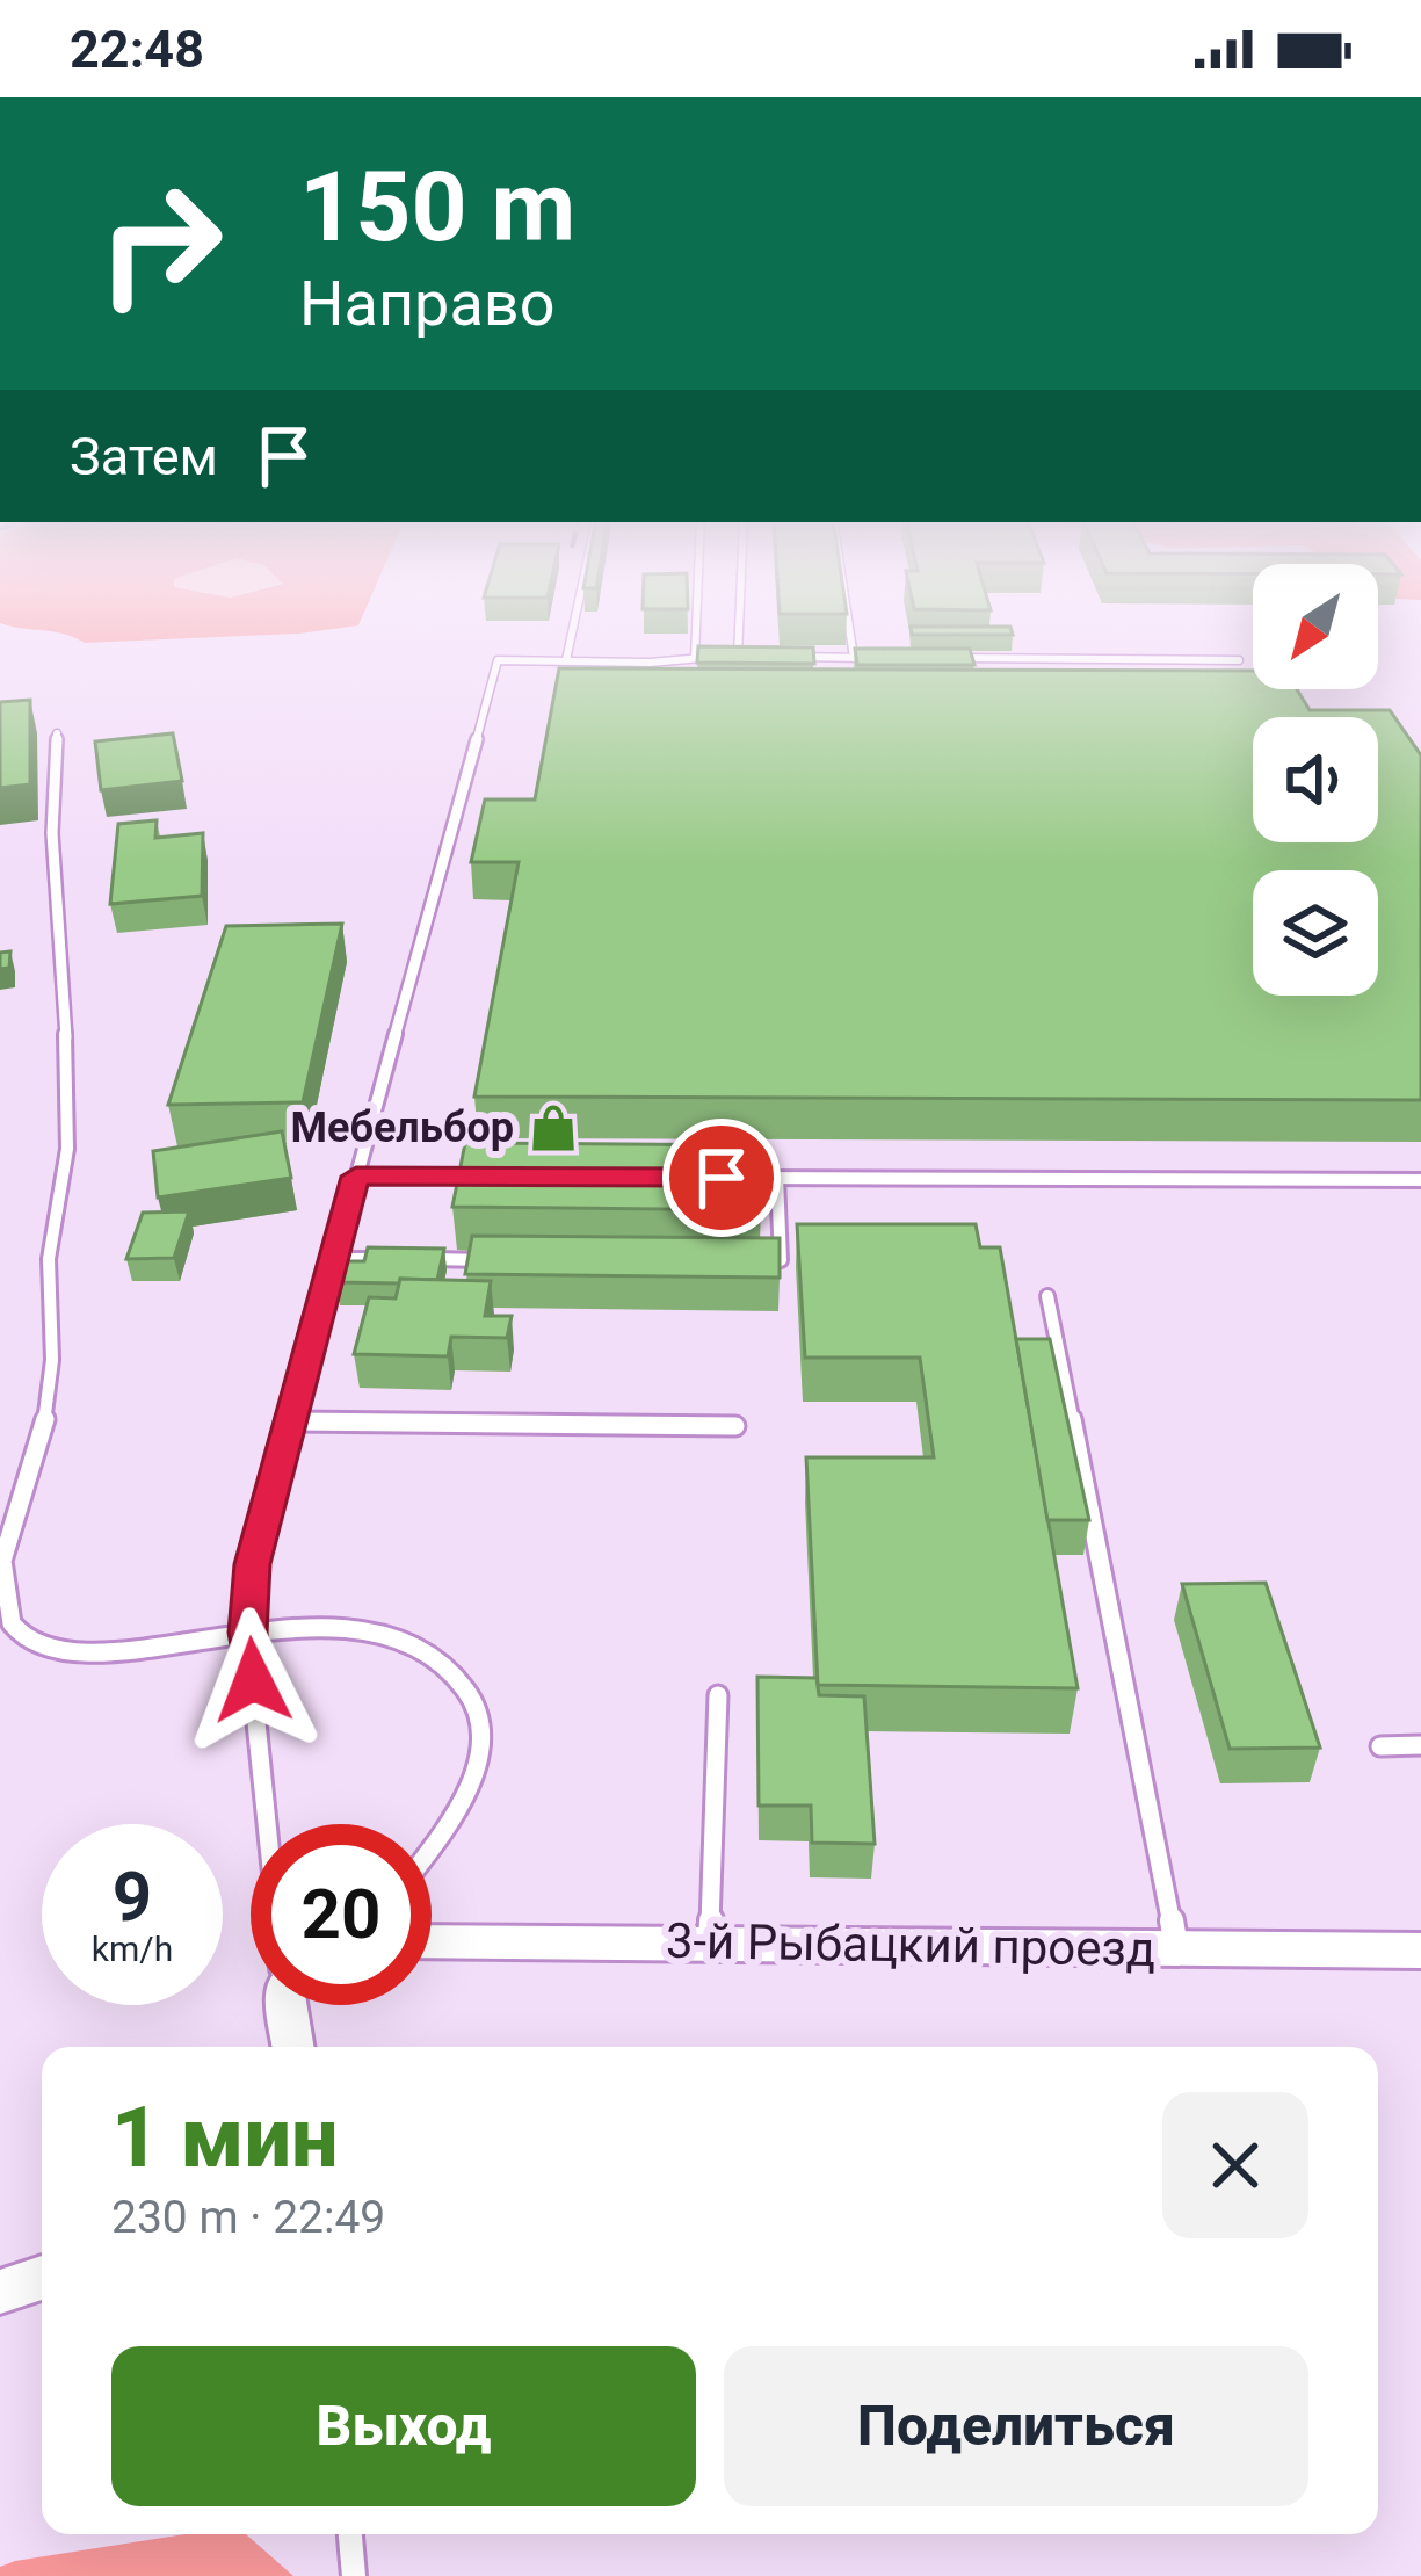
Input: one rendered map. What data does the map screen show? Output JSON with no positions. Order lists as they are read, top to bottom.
{
  "streets": {
    "street": ["3-й Рыбацкий проезд"]
  },
  "places": {
    "shop": ["Мебельбор"]
  },
  "north": "bottom left",
  "page": {
    "status": "22:48",
    "turn": ["150 m", "Направо"],
    "then": "Затем",
    "speed": "9 km/h",
    "limit": "20",
    "heading": ["1 мин", "230 m · 22:49"],
    "buttons": ["Выход", "Поделиться"]
  }
}
